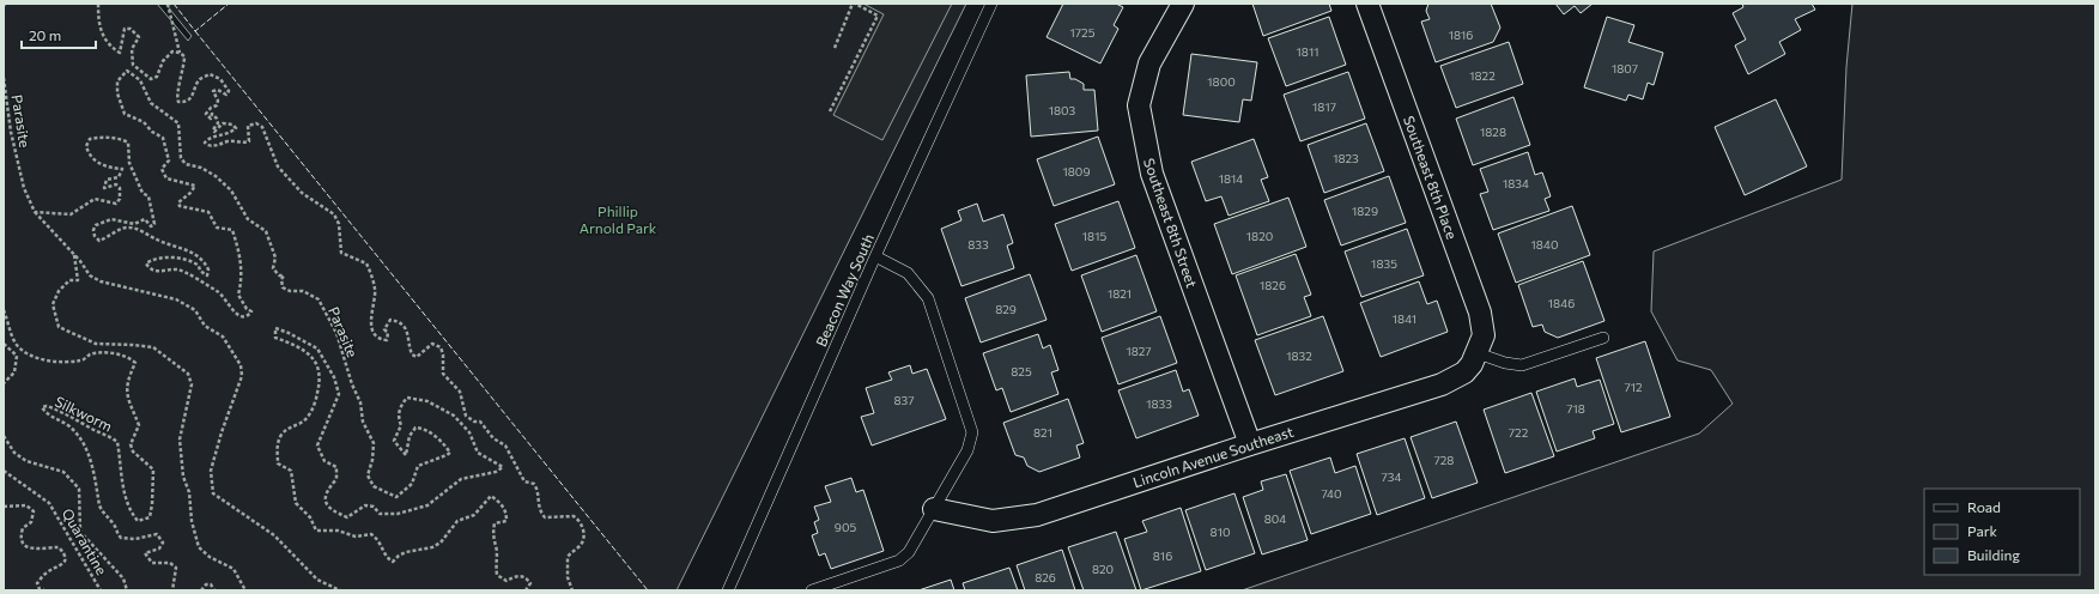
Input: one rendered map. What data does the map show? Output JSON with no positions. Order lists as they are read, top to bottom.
{
  "streets": {
    "street": ["Southeast 8th Place", "Southeast 8th Street", "Lincoln Avenue Southeast"],
    "lane": ["Beacon Way South"],
    "path": ["Parasite", "Silkworm", "Quarantine"]
  },
  "crossings": [
    ["Southeast 8th Place", "Lincoln Avenue Southeast"],
    ["Southeast 8th Street", "Lincoln Avenue Southeast"]
  ],
  "parks": ["Phillip Arnold Park"],
  "house_numbers": [
    "1725",
    "1816",
    "1811",
    "1807",
    "1822",
    "1800",
    "1817",
    "1803",
    "1828",
    "1823",
    "1809",
    "1814",
    "1834",
    "1829",
    "1815",
    "1820",
    "833",
    "1840",
    "1835",
    "1826",
    "1821",
    "1846",
    "829",
    "1841",
    "1827",
    "1832",
    "825",
    "712",
    "837",
    "1833",
    "718",
    "821",
    "722",
    "728",
    "734",
    "740",
    "804",
    "905",
    "810",
    "816",
    "820",
    "826"
  ],
  "legend": ["Road", "Park", "Building"],
  "scale_bar": "20 m"
}
